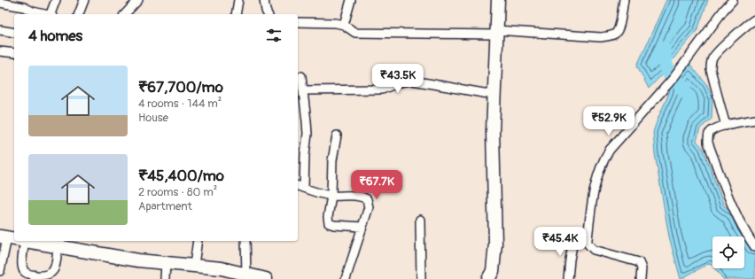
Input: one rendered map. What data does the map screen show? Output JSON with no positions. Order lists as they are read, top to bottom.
{
  "page": {
    "heading": "4 homes",
    "list": [
      {
        "name": "₹67,700/mo",
        "note": "4 rooms · 144 m² · House"
      },
      {
        "name": "₹45,400/mo",
        "note": "2 rooms · 80 m² · Apartment"
      }
    ],
    "price": [
      "₹43.5K",
      "₹52.9K",
      "₹67.7K",
      "₹45.4K"
    ]
  }
}
